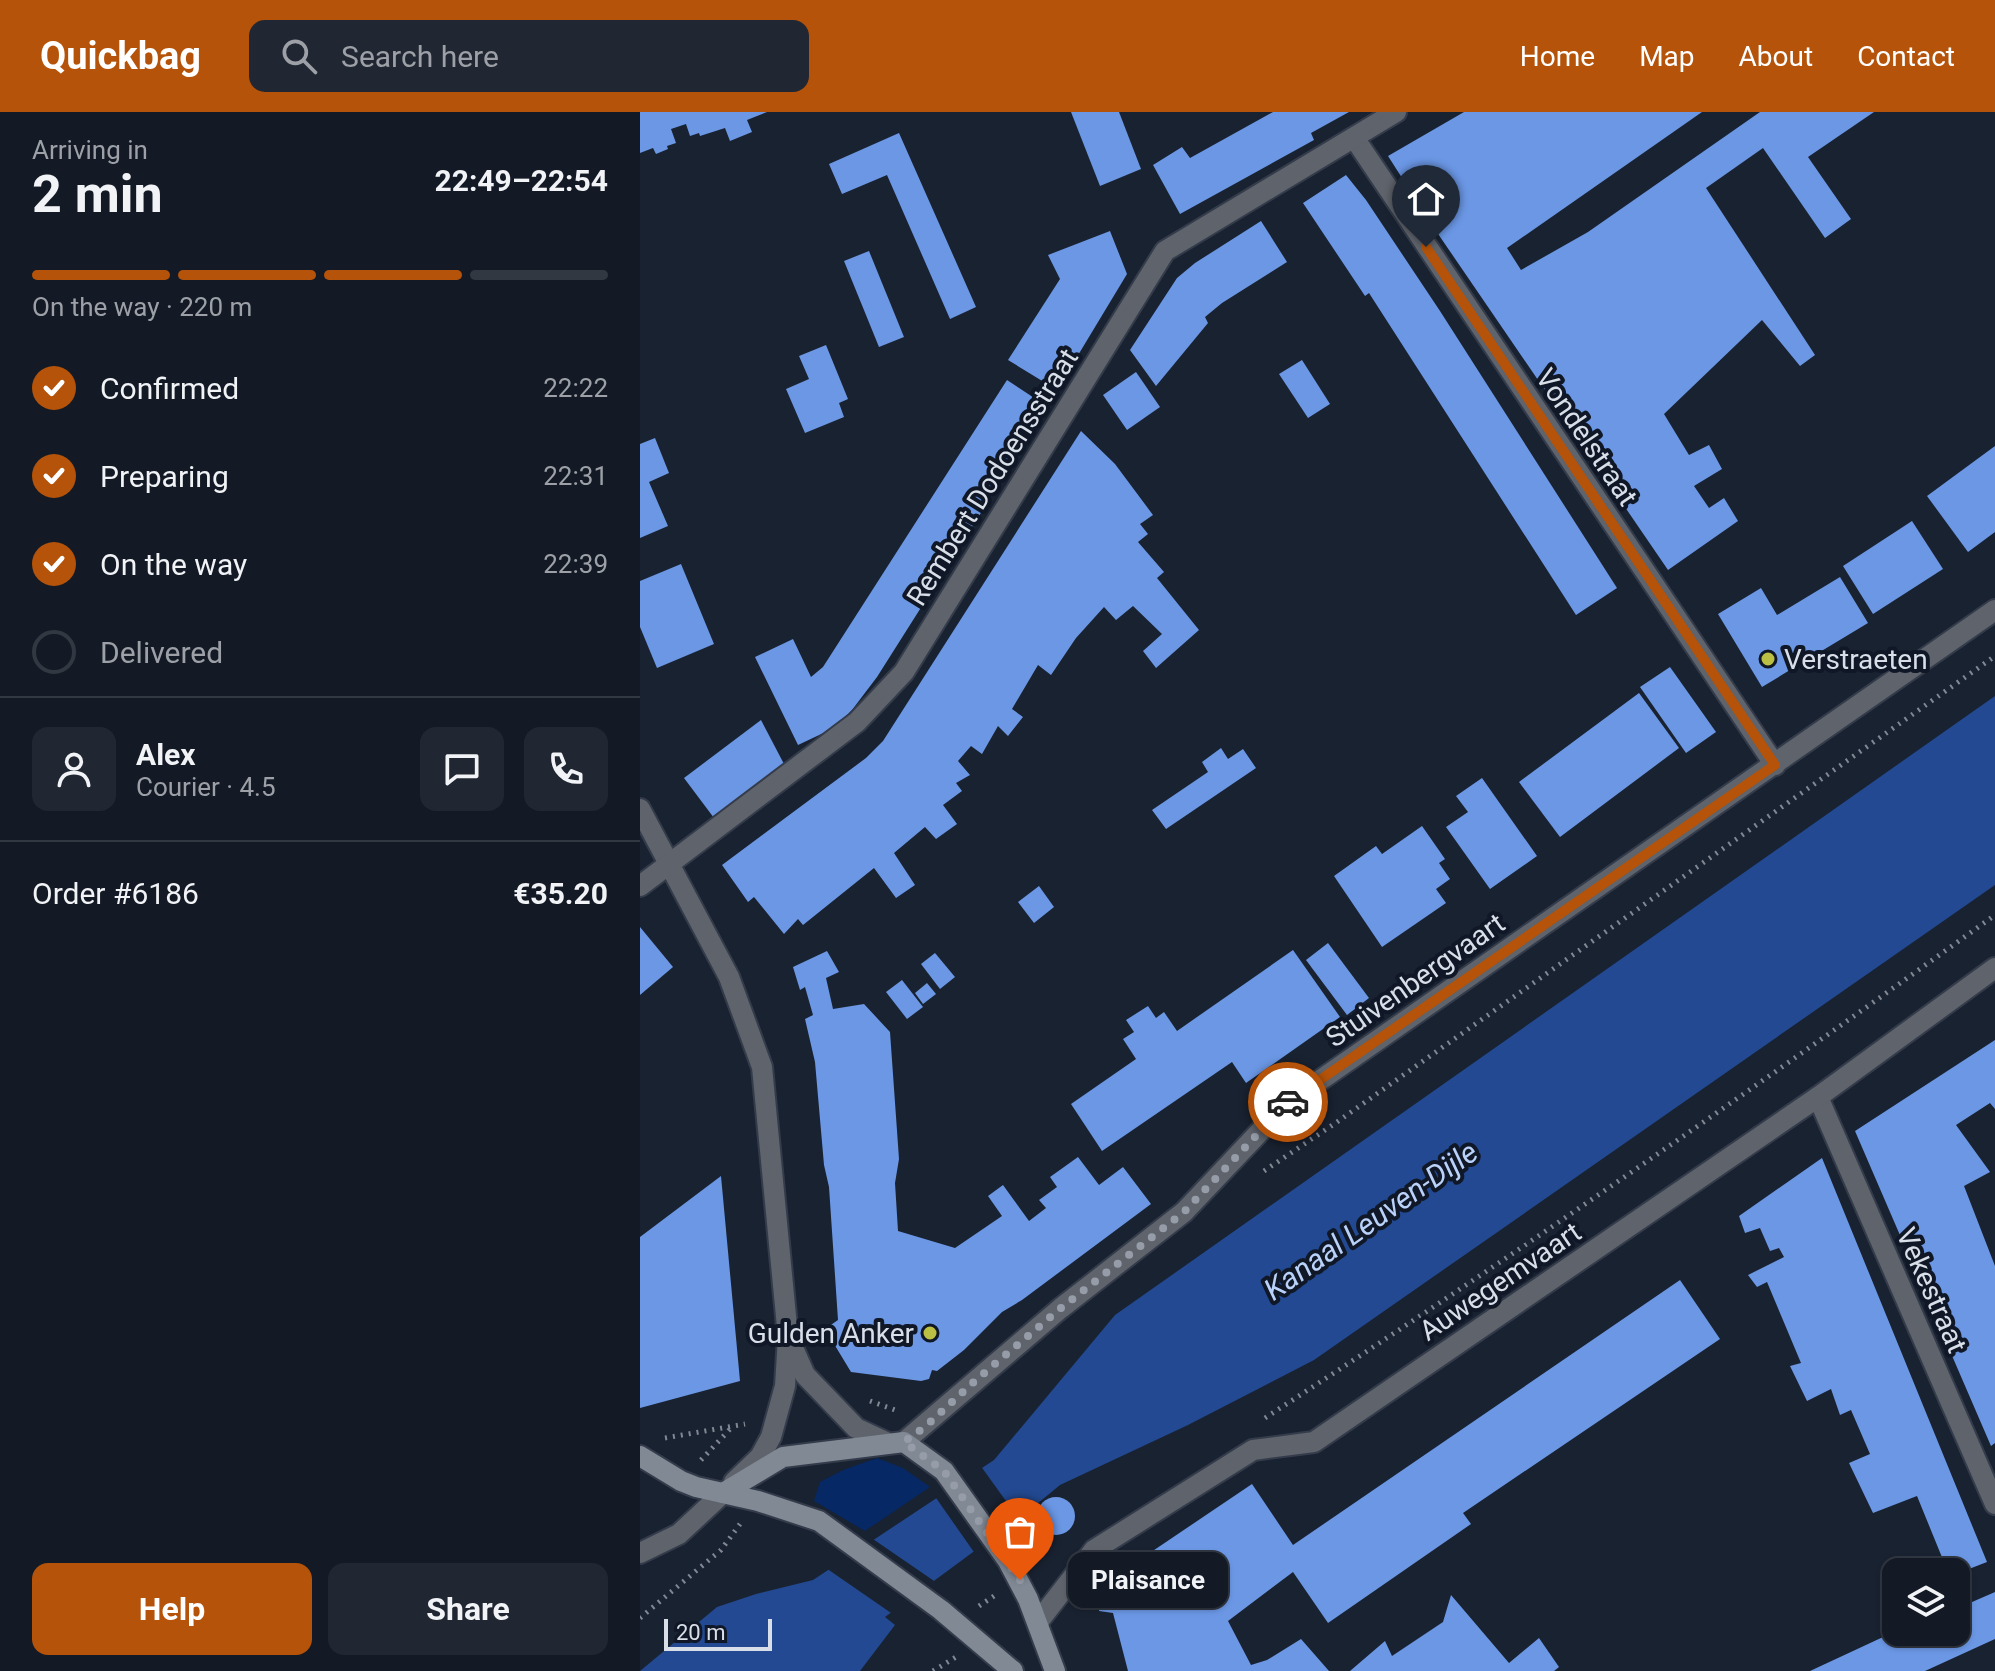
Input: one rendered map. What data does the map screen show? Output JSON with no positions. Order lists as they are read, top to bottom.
{
  "streets": {
    "street": [
      "Vondelstraat",
      "Rembert Dodoensstraat",
      "Stuivenbergvaart",
      "Auwegemvaart",
      "Vekestraat"
    ]
  },
  "crossings": [
    ["Vondelstraat", "Rembert Dodoensstraat"],
    ["Vondelstraat", "Stuivenbergvaart"],
    ["Auwegemvaart", "Vekestraat"]
  ],
  "water": ["Kanaal Leuven-Dijle"],
  "places": ["Verstraeten", "Gulden Anker", "Plaisance"],
  "scale_bar": "20 m",
  "page": {
    "header": "Quickbag",
    "search": "Search here",
    "nav": [
      "Home",
      "Map",
      "About",
      "Contact"
    ],
    "heading": ["2 min", "Arriving in", "22:49–22:54"],
    "panel": [
      "Alex",
      "Courier · 4.5",
      "Order #6186",
      "€35.20"
    ],
    "bar": "On the way · 220 m",
    "list": [
      ["Confirmed", "22:22"],
      ["Preparing", "22:31"],
      ["On the way", "22:39"],
      "Delivered"
    ],
    "buttons": ["Help", "Share"],
    "bubble": "Plaisance",
    "scale": "20 m"
  }
}
